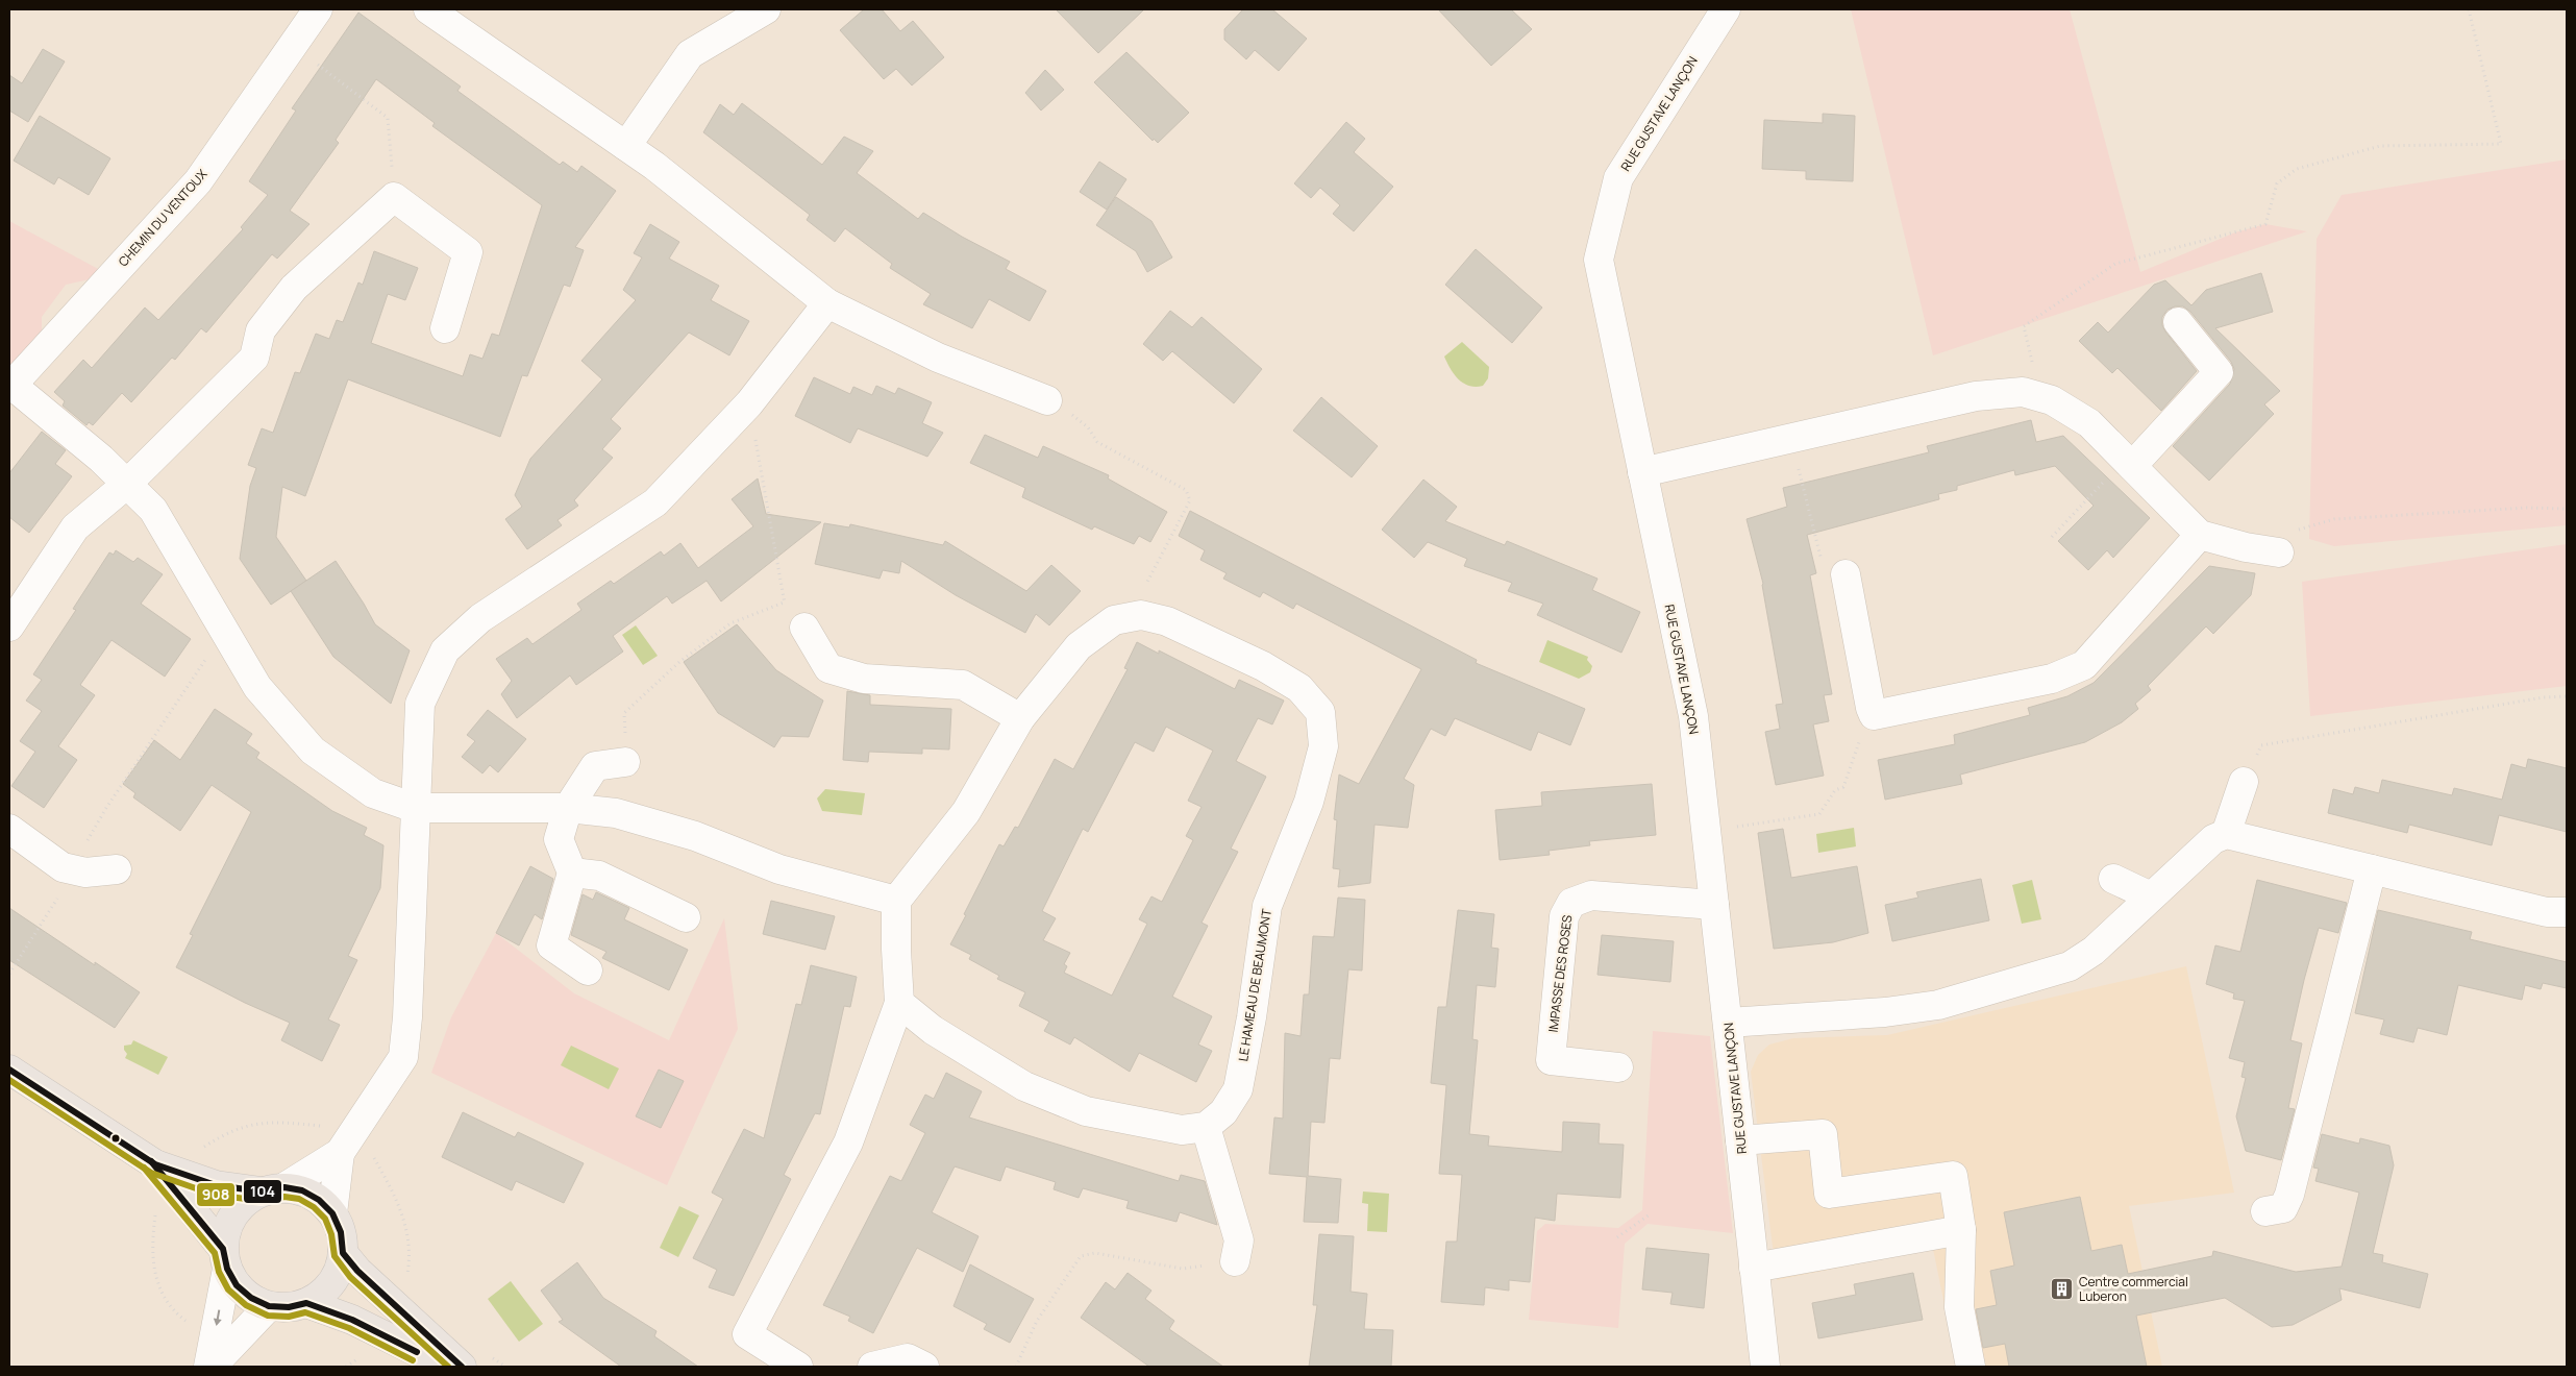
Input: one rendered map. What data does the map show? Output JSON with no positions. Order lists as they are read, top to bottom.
{
  "streets": {
    "street": [
      "RUE GUSTAVE LANÇON",
      "CHEMIN DU VENTOUX",
      "IMPASSE DES ROSES",
      "LE HAMEAU DE BEAUMONT"
    ]
  },
  "crossings": [
    ["RUE GUSTAVE LANÇON", "IMPASSE DES ROSES"]
  ],
  "places": {
    "building": ["Centre commercial Luberon"]
  },
  "lines": ["transit line 104", "transit line 908"]
}
